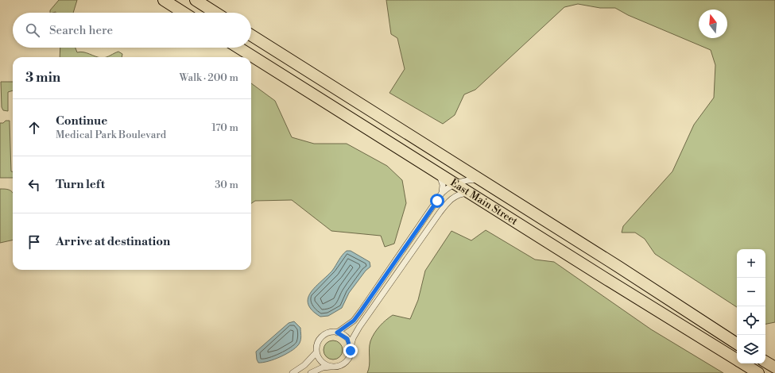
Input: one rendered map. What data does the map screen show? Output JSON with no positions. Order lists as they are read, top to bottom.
{
  "streets": {
    "highway": ["East Main Street"]
  },
  "north": "top",
  "page": {
    "search": "Search here",
    "heading": ["3 min", "Walk · 200 m"],
    "list": [
      ["Continue", "Medical Park Boulevard", "170 m"],
      ["Turn left", "30 m"],
      "Arrive at destination"
    ],
    "map_buttons": ["+", "−"]
  }
}
